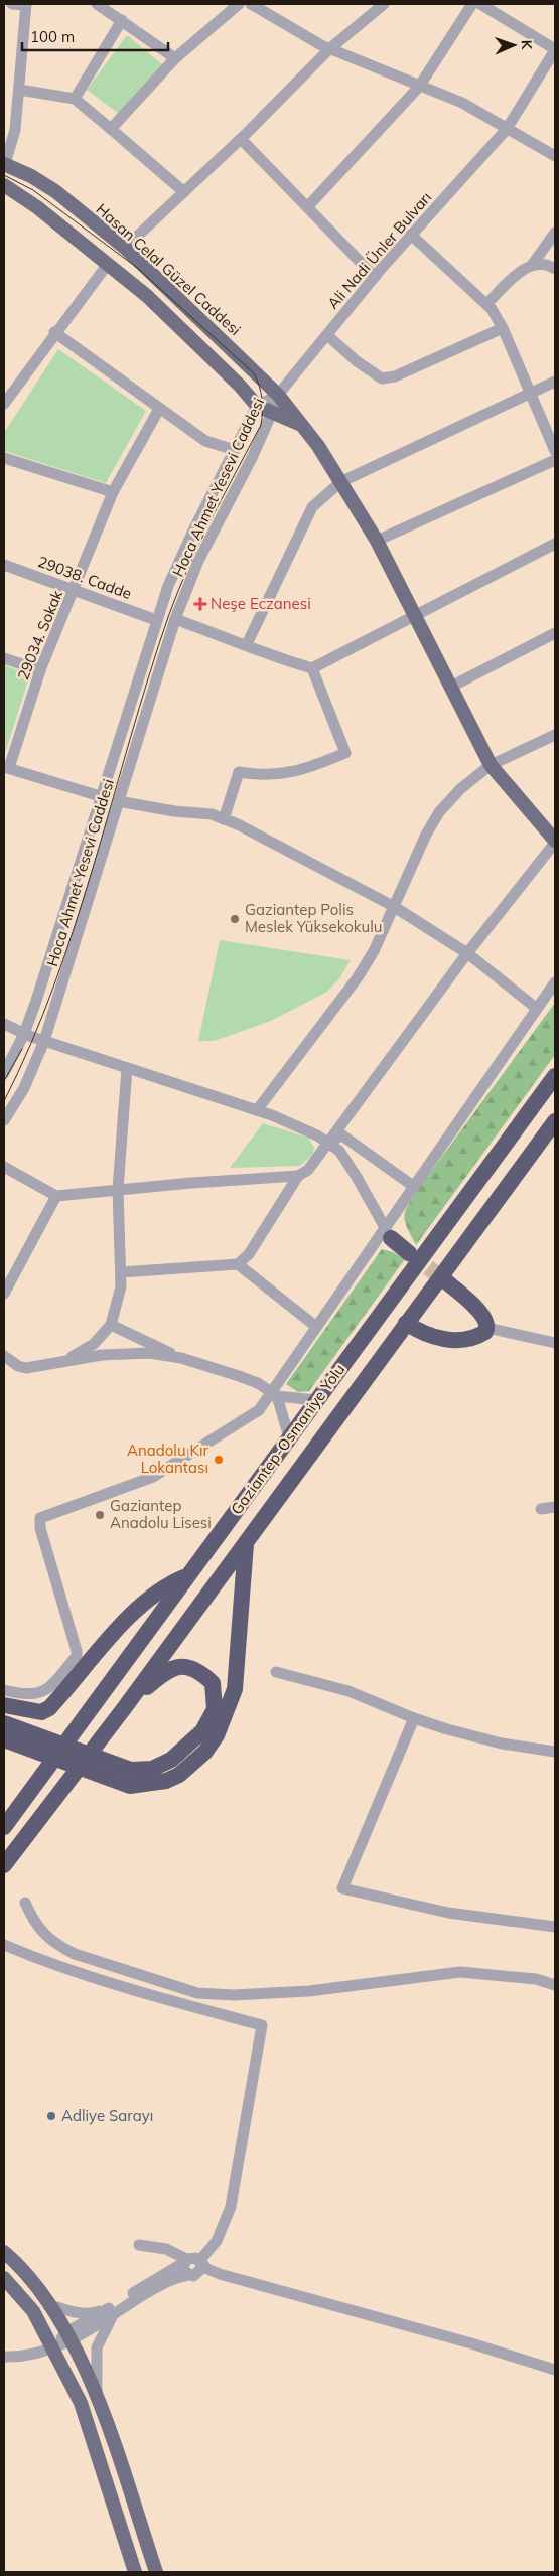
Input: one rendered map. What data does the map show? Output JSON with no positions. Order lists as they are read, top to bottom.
{
  "streets": {
    "highway": ["Gaziantep-Osmaniye Yolu"],
    "main road": ["Hasan Celal Güzel Caddesi"],
    "street": [
      "Ali Nadi Ünler Bulvarı",
      "Hoca Ahmet Yesevi Caddesi",
      "29038. Cadde",
      "29034. Sokak"
    ]
  },
  "crossings": [
    ["Ali Nadi Ünler Bulvarı", "Hasan Celal Güzel Caddesi"],
    ["Ali Nadi Ünler Bulvarı", "Hoca Ahmet Yesevi Caddesi"],
    ["Hasan Celal Güzel Caddesi", "Hoca Ahmet Yesevi Caddesi"],
    ["Hoca Ahmet Yesevi Caddesi", "29038. Cadde"],
    ["29038. Cadde", "29034. Sokak"]
  ],
  "places": {
    "health": ["Neşe Eczanesi"],
    "other": [
      "Gaziantep Polis Meslek Yüksekokulu",
      "Anadolu Kır Lokantası",
      "Gaziantep Anadolu Lisesi",
      "Adliye Sarayı"
    ]
  },
  "scale_bar": "100 m",
  "north": "right"
}
